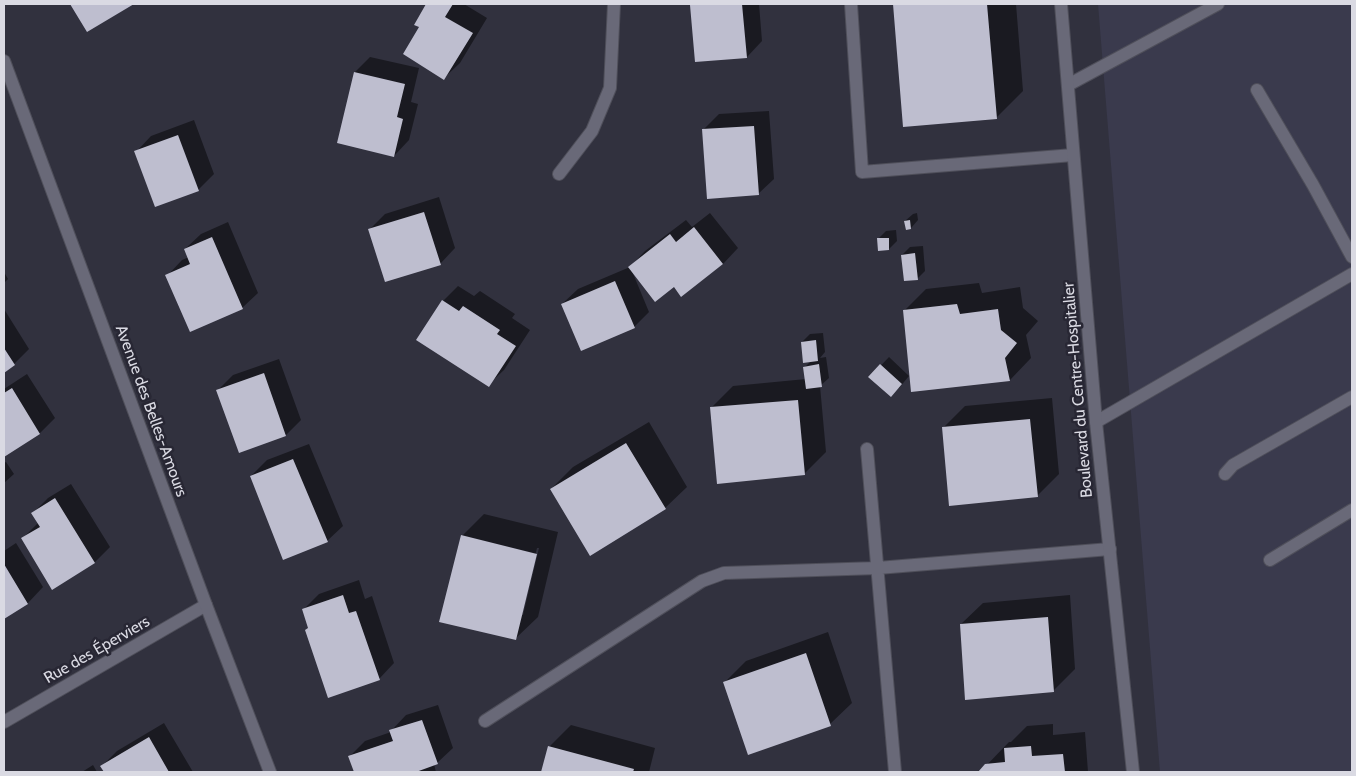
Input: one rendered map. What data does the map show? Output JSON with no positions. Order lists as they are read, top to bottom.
{
  "streets": {
    "street": ["Boulevard du Centre-Hospitalier", "Avenue des Belles-Amours", "Rue des Éperviers"]
  },
  "crossings": [
    ["Avenue des Belles-Amours", "Rue des Éperviers"]
  ]
}
